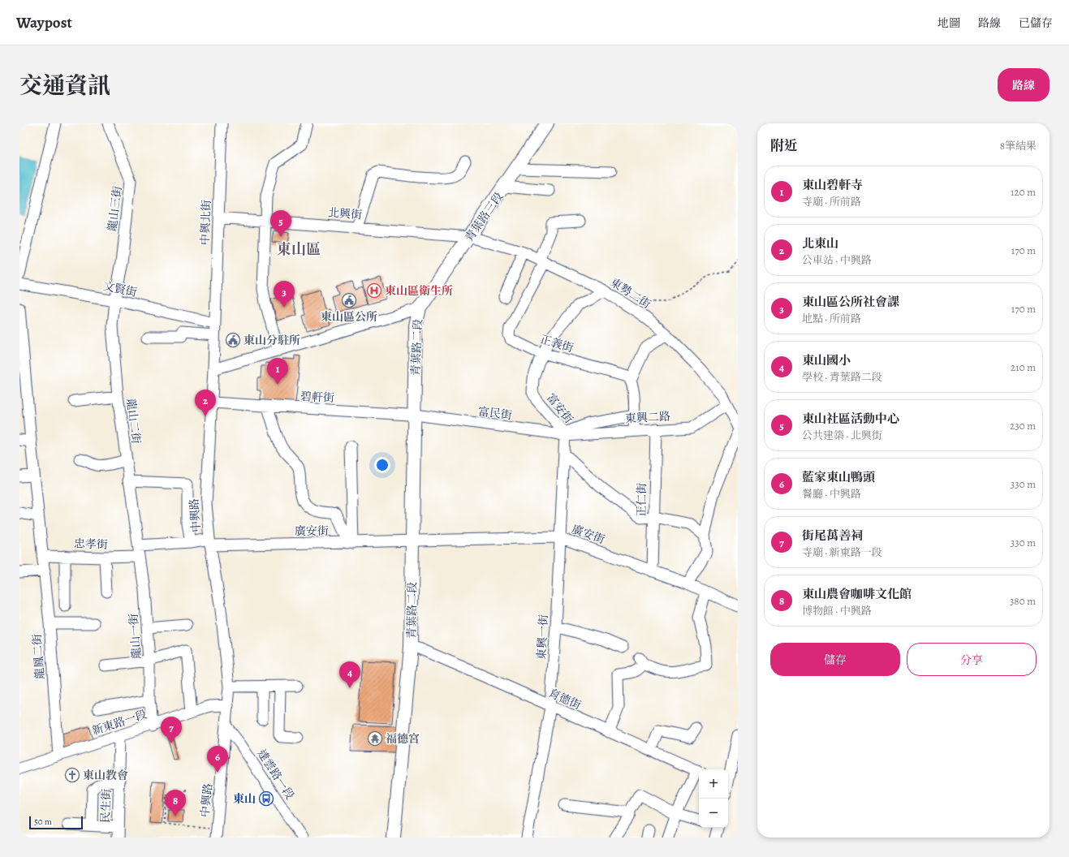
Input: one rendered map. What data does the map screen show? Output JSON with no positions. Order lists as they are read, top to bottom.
{
  "streets": {
    "main road": ["青葉路三段", "青葉路二段"],
    "street": [
      "龍山三街",
      "北興街",
      "中興北街",
      "文賢街",
      "東勢二街",
      "正義街",
      "碧軒街",
      "富安街",
      "富民街",
      "東興二路",
      "龍山二街",
      "正仁街",
      "中興路",
      "廣安街",
      "忠孝街",
      "龍山一街",
      "東興一街",
      "龍鳳二街",
      "育德街",
      "新東路一段",
      "達雲路一段",
      "民生街"
    ]
  },
  "crossings": [
    ["龍山三街", "文賢街"],
    ["龍山三街", "龍山二街"],
    ["北興街", "青葉路三段"],
    ["北興街", "中興北街"],
    ["北興街", "東勢二街"],
    ["青葉路三段", "東勢二街"],
    ["青葉路三段", "青葉路二段"],
    ["中興北街", "文賢街"],
    ["中興北街", "中興路"],
    ["文賢街", "龍山二街"],
    ["文賢街", "中興路"],
    ["東勢二街", "正義街"],
    ["東勢二街", "富安街"],
    ["東勢二街", "東興二路"],
    ["正義街", "富安街"],
    ["青葉路二段", "碧軒街"],
    ["青葉路二段", "富民街"],
    ["青葉路二段", "廣安街"],
    ["青葉路二段", "育德街"],
    ["碧軒街", "富民街"],
    ["碧軒街", "中興路"],
    ["富安街", "富民街"],
    ["富安街", "東興二路"],
    ["富安街", "東興一街"],
    ["富民街", "東興二路"],
    ["富民街", "東興一街"],
    ["東興二路", "正仁街"],
    ["東興二路", "東興一街"],
    ["龍山二街", "龍山一街"],
    ["正仁街", "廣安街"],
    ["中興路", "廣安街"],
    ["中興路", "新東路一段"],
    ["中興路", "達雲路一段"],
    ["廣安街", "東興一街"],
    ["忠孝街", "龍山一街"],
    ["忠孝街", "龍鳳二街"],
    ["龍山一街", "新東路一段"],
    ["東興一街", "育德街"],
    ["龍鳳二街", "新東路一段"],
    ["新東路一段", "民生街"]
  ],
  "districts": ["東山區"],
  "places": {
    "hospital": ["東山區衛生所"],
    "public building": ["東山區公所", "東山分駐所"],
    "temple": ["福德宮"],
    "church": ["東山教會"],
    "bus stop": ["東山"]
  },
  "scale_bar": "50 m",
  "page": {
    "header": "Waypost",
    "nav": ["地圖", "路線", "已儲存"],
    "title": "交通資訊",
    "buttons": [
      "路線",
      ["儲存", "分享"]
    ],
    "heading": ["附近", "8筆結果"],
    "list": [
      {
        "mark": "1",
        "name": "東山碧軒寺",
        "note": "寺廟 · 所前路",
        "value": "120 m"
      },
      {
        "mark": "2",
        "name": "北東山",
        "note": "公車站 · 中興路",
        "value": "170 m"
      },
      {
        "mark": "3",
        "name": "東山區公所社會課",
        "note": "地點 · 所前路",
        "value": "170 m"
      },
      {
        "mark": "4",
        "name": "東山國小",
        "note": "學校 · 青葉路二段",
        "value": "210 m"
      },
      {
        "mark": "5",
        "name": "東山社區活動中心",
        "note": "公共建築 · 北興街",
        "value": "230 m"
      },
      {
        "mark": "6",
        "name": "藍家東山鴨頭",
        "note": "餐廳 · 中興路",
        "value": "330 m"
      },
      {
        "mark": "7",
        "name": "街尾萬善祠",
        "note": "寺廟 · 新東路一段",
        "value": "330 m"
      },
      {
        "mark": "8",
        "name": "東山農會咖啡文化館",
        "note": "博物館 · 中興路",
        "value": "380 m"
      }
    ],
    "pins": [
      "5",
      "3",
      "1",
      "2",
      "4",
      "7",
      "6",
      "8"
    ],
    "map_buttons": ["+", "−"],
    "scale": "50 m"
  }
}
